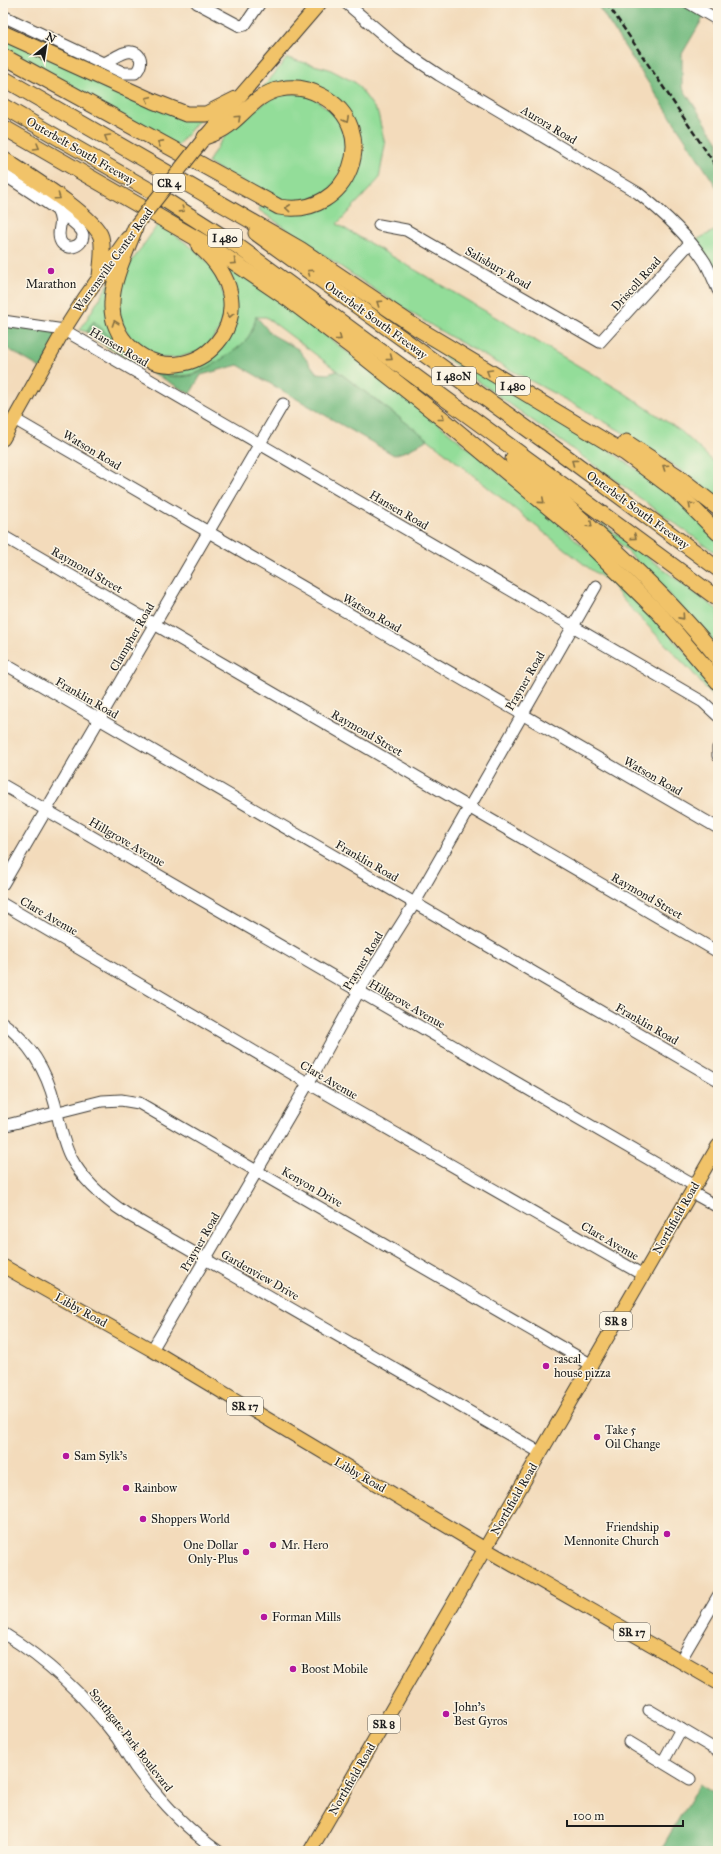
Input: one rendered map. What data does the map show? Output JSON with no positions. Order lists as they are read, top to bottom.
{
  "streets": {
    "highway": ["Outerbelt South Freeway", "I 480", "I 480N"],
    "main road": [
      "CR 4",
      "Warrensville Center Road",
      "Northfield Road",
      "Libby Road",
      "SR 8",
      "SR 17"
    ],
    "street": [
      "Aurora Road",
      "Salisbury Road",
      "Driscoll Road",
      "Hansen Road",
      "Watson Road",
      "Raymond Street",
      "Clampher Road",
      "Prayner Road",
      "Franklin Road",
      "Hillgrove Avenue",
      "Clare Avenue",
      "Kenyon Drive",
      "Gardenview Drive",
      "Southgate Park Boulevard"
    ]
  },
  "crossings": [
    ["Aurora Road", "Driscoll Road"],
    ["Warrensville Center Road", "Hansen Road"],
    ["Warrensville Center Road", "Watson Road"],
    ["Salisbury Road", "Driscoll Road"],
    ["Hansen Road", "Clampher Road"],
    ["Hansen Road", "Prayner Road"],
    ["Watson Road", "Clampher Road"],
    ["Watson Road", "Prayner Road"],
    ["Raymond Street", "Clampher Road"],
    ["Raymond Street", "Prayner Road"],
    ["Clampher Road", "Franklin Road"],
    ["Clampher Road", "Hillgrove Avenue"],
    ["Prayner Road", "Franklin Road"],
    ["Prayner Road", "Hillgrove Avenue"],
    ["Prayner Road", "Clare Avenue"],
    ["Prayner Road", "Kenyon Drive"],
    ["Prayner Road", "Gardenview Drive"],
    ["Prayner Road", "Libby Road"],
    ["Hillgrove Avenue", "Northfield Road"],
    ["Clare Avenue", "Northfield Road"],
    ["Kenyon Drive", "Northfield Road"],
    ["Kenyon Drive", "Gardenview Drive"],
    ["Northfield Road", "Gardenview Drive"],
    ["Northfield Road", "Libby Road"]
  ],
  "places": [
    "Marathon",
    "rascal house pizza",
    "Take 5 Oil Change",
    "Sam Sylk's",
    "Rainbow",
    "Shoppers World",
    "Friendship Mennonite Church",
    "Mr. Hero",
    "One Dollar Only-Plus",
    "Forman Mills",
    "Boost Mobile",
    "John's Best Gyros"
  ],
  "scale_bar": "100 m",
  "north": "top right"
}
